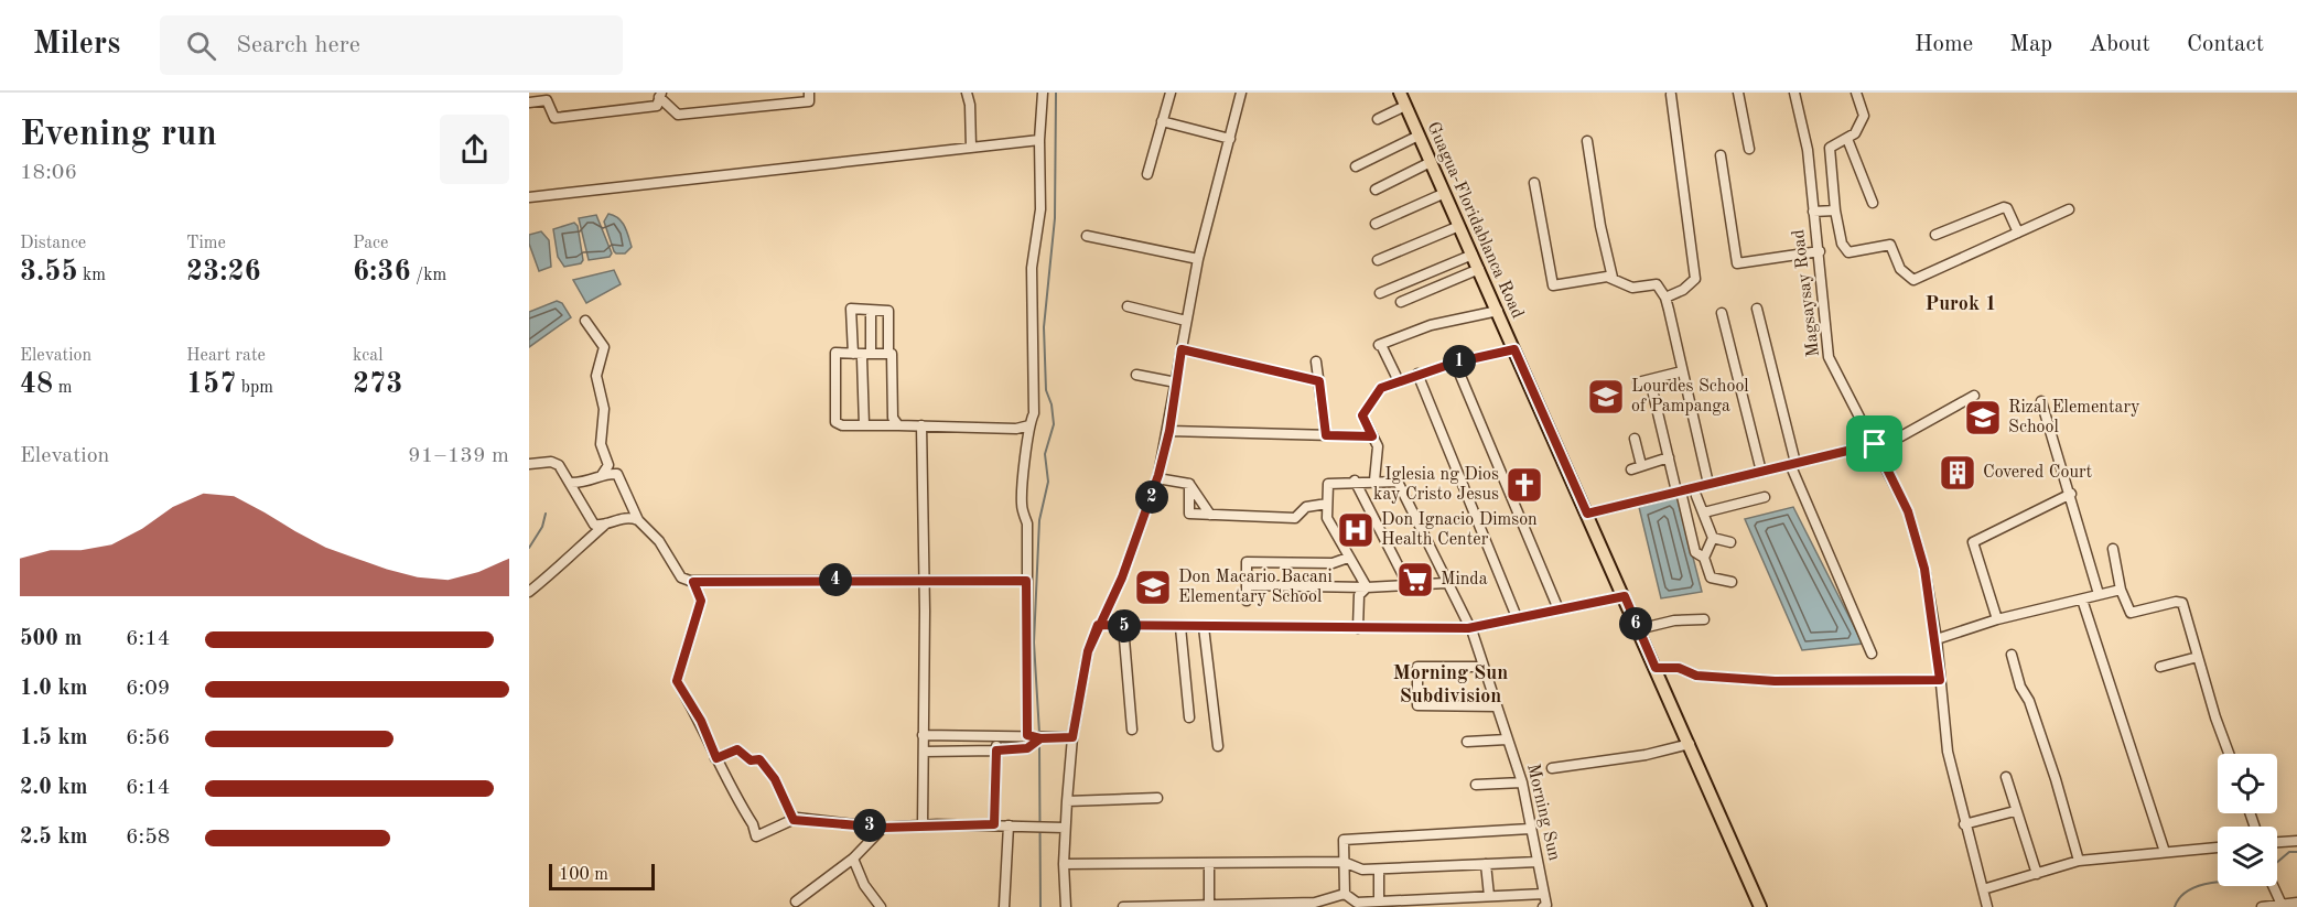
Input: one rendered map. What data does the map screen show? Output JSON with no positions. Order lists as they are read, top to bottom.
{
  "streets": {
    "main road": ["Guagua-Floridablanca Road"],
    "street": ["Magsaysay Road", "Morning Sun"]
  },
  "districts": ["Purok 1", "Morning Sun Subdivision"],
  "places": {
    "school or university": ["Lourdes School of Pampanga", "Rizal Elementary School", "Don Macario Bacani Elementary School"],
    "building": ["Covered Court"],
    "church": ["Iglesia ng Dios kay Cristo Jesus"],
    "hospital": ["Don Ignacio Dimson Health Center"],
    "supermarket": ["Minda"]
  },
  "scale_bar": "100 m",
  "page": {
    "header": "Milers",
    "search": "Search here",
    "nav": [
      "Home",
      "Map",
      "About",
      "Contact"
    ],
    "heading": ["Evening run", "18:06"],
    "stats": [
      ["Distance", "3.55 km"],
      ["Time", "23:26"],
      ["Pace", "6:36 /km"],
      ["Elevation", "48 m"],
      ["Heart rate", "157 bpm"],
      ["kcal", "273"]
    ],
    "pins": [
      "1",
      "2",
      "4",
      "6",
      "5",
      "3"
    ],
    "chart": ["Elevation", "91–139 m"],
    "list": [
      {
        "name": "500 m",
        "note": "6:14"
      },
      {
        "name": "1.0 km",
        "note": "6:09"
      },
      {
        "name": "1.5 km",
        "note": "6:56"
      },
      {
        "name": "2.0 km",
        "note": "6:14"
      },
      {
        "name": "2.5 km",
        "note": "6:58"
      }
    ],
    "scale": "100 m"
  }
}
